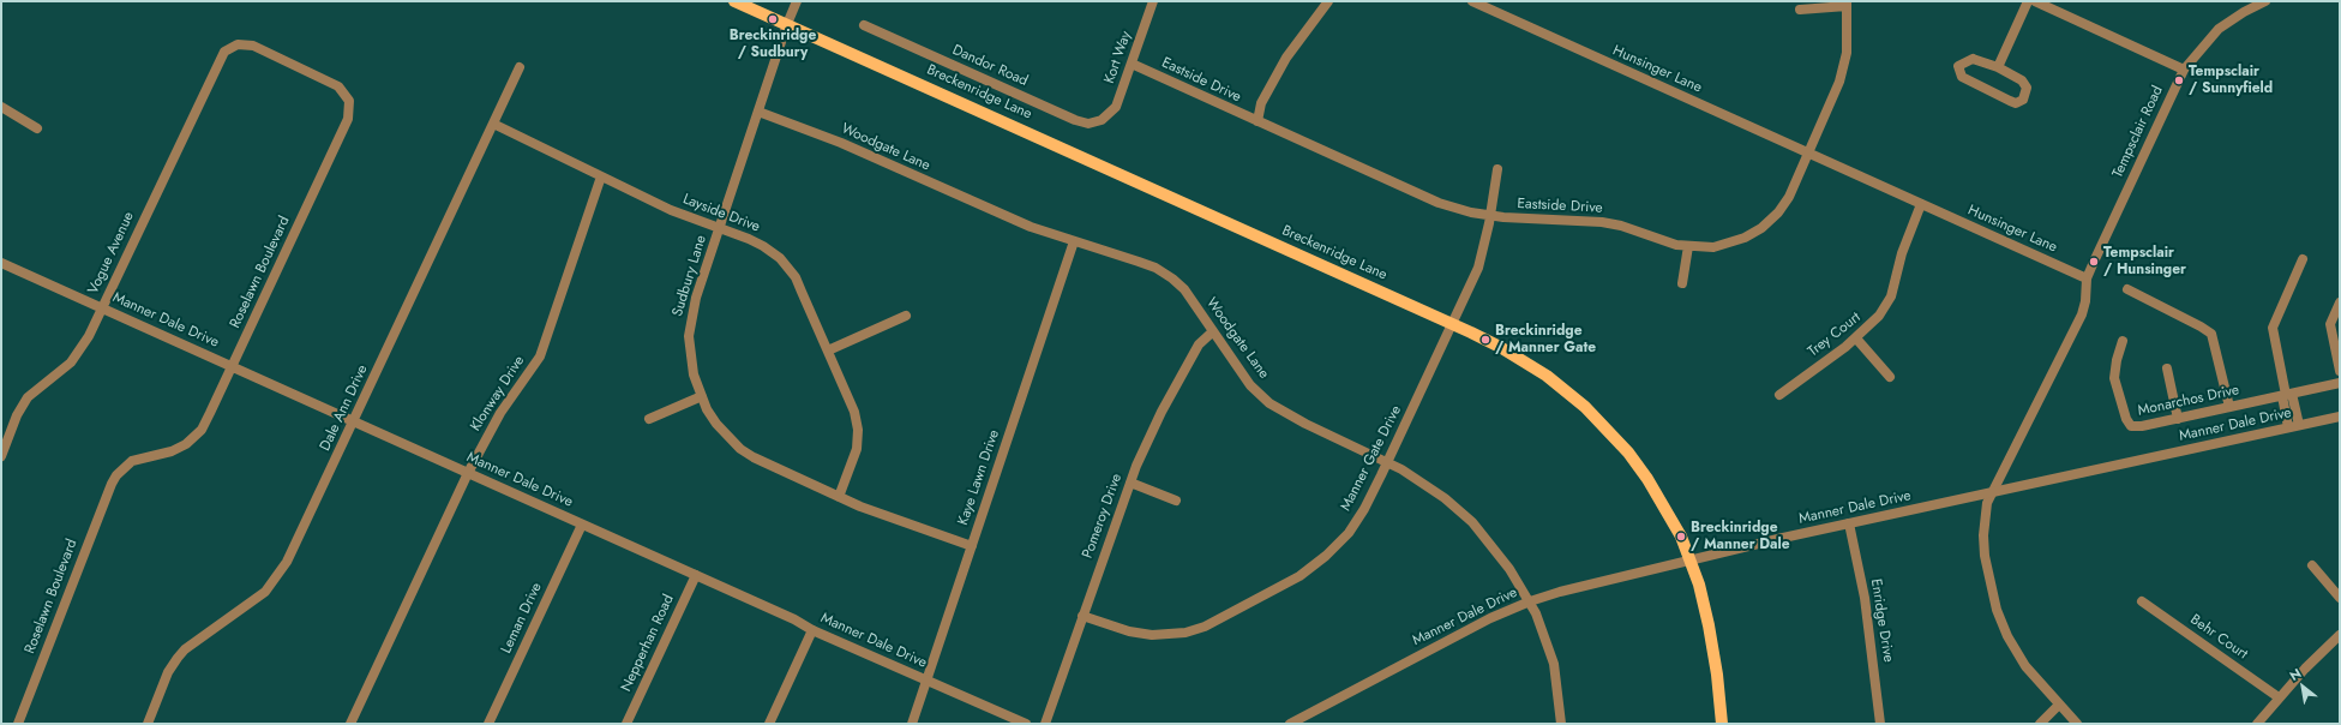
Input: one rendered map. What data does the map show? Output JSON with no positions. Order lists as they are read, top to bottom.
{
  "streets": {
    "main road": ["Breckenridge Lane"],
    "street": [
      "Kort Way",
      "Dandor Road",
      "Hunsinger Lane",
      "Eastside Drive",
      "Tempsclair Road",
      "Woodgate Lane",
      "Layside Drive",
      "Vogue Avenue",
      "Roselawn Boulevard",
      "Sudbury Lane",
      "Manner Dale Drive",
      "Trey Court",
      "Klonway Drive",
      "Monarchos Drive",
      "Dale Ann Drive",
      "Manner Gate Drive",
      "Kaye Lawn Drive",
      "Pomeroy Drive",
      "Leman Drive",
      "Enridge Drive",
      "Behr Court",
      "Nepperhan Road"
    ]
  },
  "crossings": [
    ["Kort Way", "Dandor Road"],
    ["Kort Way", "Eastside Drive"],
    ["Hunsinger Lane", "Eastside Drive"],
    ["Hunsinger Lane", "Tempsclair Road"],
    ["Hunsinger Lane", "Trey Court"],
    ["Eastside Drive", "Manner Gate Drive"],
    ["Breckenridge Lane", "Sudbury Lane"],
    ["Breckenridge Lane", "Manner Dale Drive"],
    ["Breckenridge Lane", "Manner Gate Drive"],
    ["Woodgate Lane", "Sudbury Lane"],
    ["Woodgate Lane", "Manner Dale Drive"],
    ["Woodgate Lane", "Manner Gate Drive"],
    ["Woodgate Lane", "Kaye Lawn Drive"],
    ["Woodgate Lane", "Pomeroy Drive"],
    ["Layside Drive", "Sudbury Lane"],
    ["Layside Drive", "Klonway Drive"],
    ["Layside Drive", "Dale Ann Drive"],
    ["Vogue Avenue", "Roselawn Boulevard"],
    ["Vogue Avenue", "Manner Dale Drive"],
    ["Roselawn Boulevard", "Manner Dale Drive"],
    ["Sudbury Lane", "Kaye Lawn Drive"],
    ["Manner Dale Drive", "Klonway Drive"],
    ["Manner Dale Drive", "Dale Ann Drive"],
    ["Manner Dale Drive", "Kaye Lawn Drive"],
    ["Manner Dale Drive", "Leman Drive"],
    ["Manner Dale Drive", "Enridge Drive"],
    ["Manner Dale Drive", "Nepperhan Road"],
    ["Manner Gate Drive", "Pomeroy Drive"]
  ],
  "places": [
    "Breckinridge / Sudbury",
    "Tempsclair / Sunnyfield",
    "Tempsclair / Hunsinger",
    "Breckinridge / Manner Gate",
    "Breckinridge / Manner Dale"
  ],
  "north": "top left"
}
